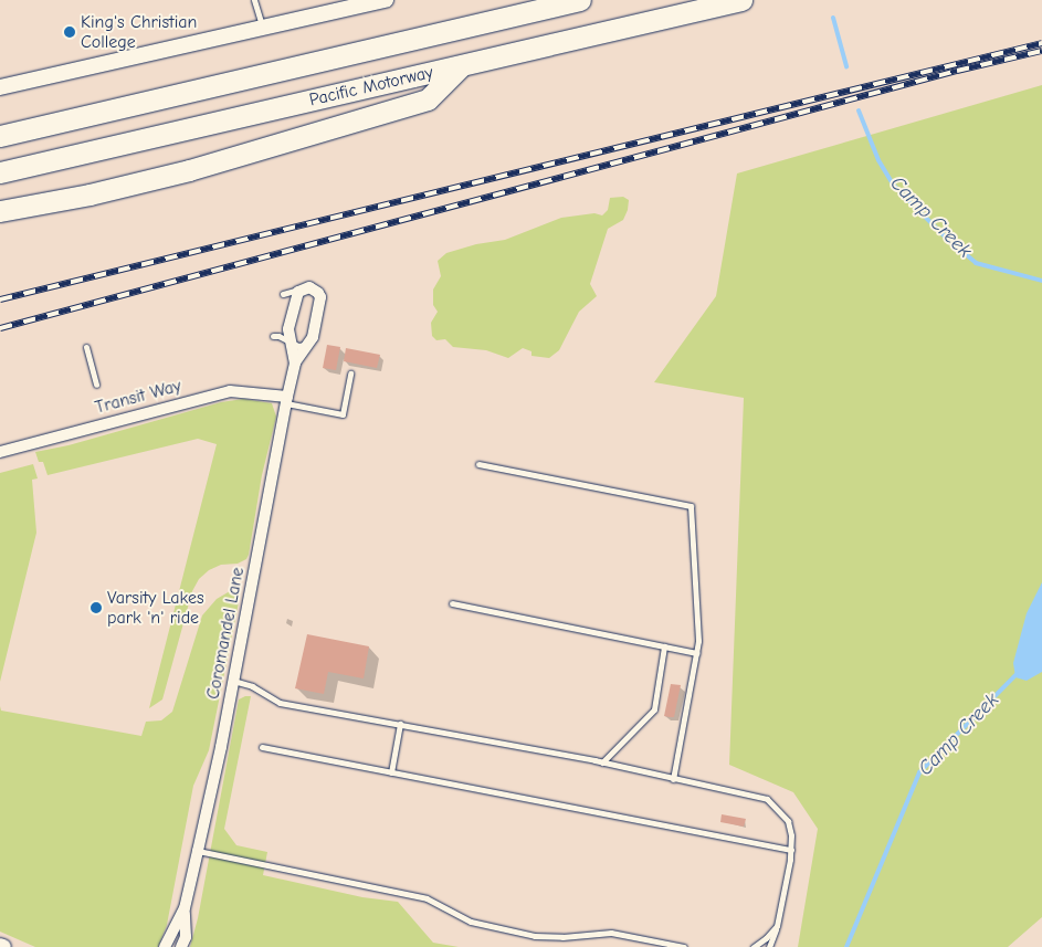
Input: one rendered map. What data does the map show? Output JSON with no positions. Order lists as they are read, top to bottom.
{
  "streets": {
    "highway": ["Pacific Motorway"],
    "street": ["Transit Way", "Coromandel Lane"]
  },
  "crossings": [
    ["Transit Way", "Coromandel Lane"]
  ],
  "water": ["Camp Creek"],
  "places": ["King's Christian College", "Varsity Lakes park 'n' ride"]
}
